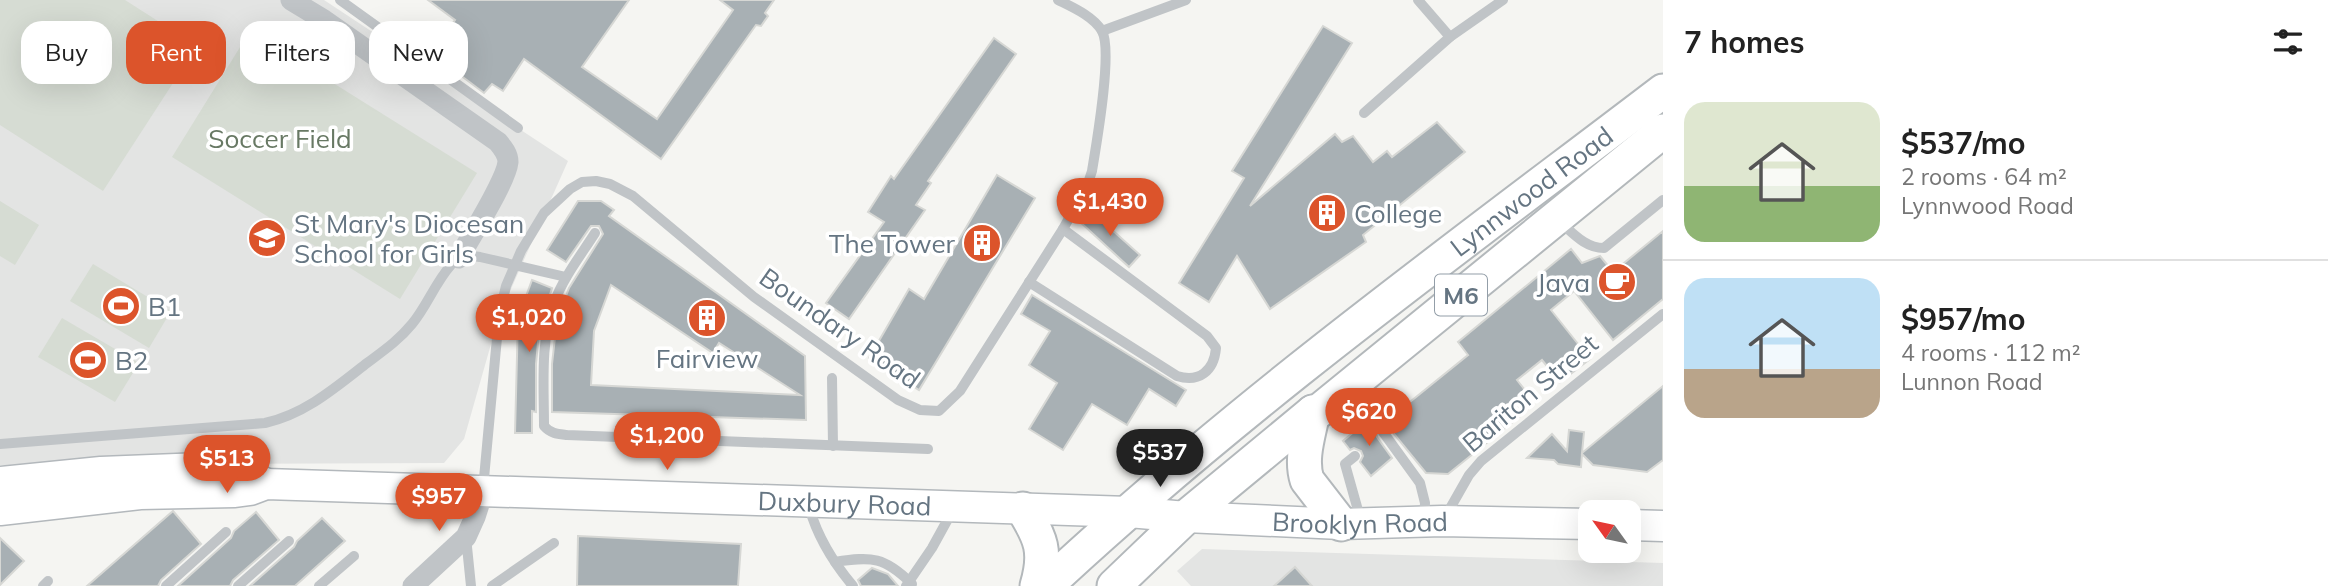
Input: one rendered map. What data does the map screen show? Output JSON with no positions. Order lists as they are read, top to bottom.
{
  "streets": {
    "main road": [
      "Lynnwood Road",
      "M6",
      "Duxbury Road",
      "Brooklyn Road"
    ],
    "lane": ["Boundary Road", "Bariton Street"]
  },
  "crossings": [
    ["Lynnwood Road", "Duxbury Road"],
    ["Lynnwood Road", "Brooklyn Road"],
    ["Bariton Street", "Brooklyn Road"],
    ["Duxbury Road", "Brooklyn Road"]
  ],
  "parks": ["Soccer Field"],
  "places": {
    "building": ["College", "The Tower", "Fairview"],
    "school or university": ["St Mary's Diocesan School for Girls"],
    "cafe": ["Java"],
    "sports": ["B1", "B2"]
  },
  "north": "top left",
  "page": {
    "heading": "7 homes",
    "chip": [
      "Buy",
      "Rent",
      "Filters",
      "New"
    ],
    "list": [
      {
        "name": "$537/mo",
        "note": "2 rooms · 64 m² · Lynnwood Road"
      },
      {
        "name": "$957/mo",
        "note": "4 rooms · 112 m² · Lunnon Road"
      }
    ],
    "price": [
      "$1,430",
      "$1,020",
      "$620",
      "$1,200",
      "$537",
      "$513",
      "$957"
    ]
  }
}
